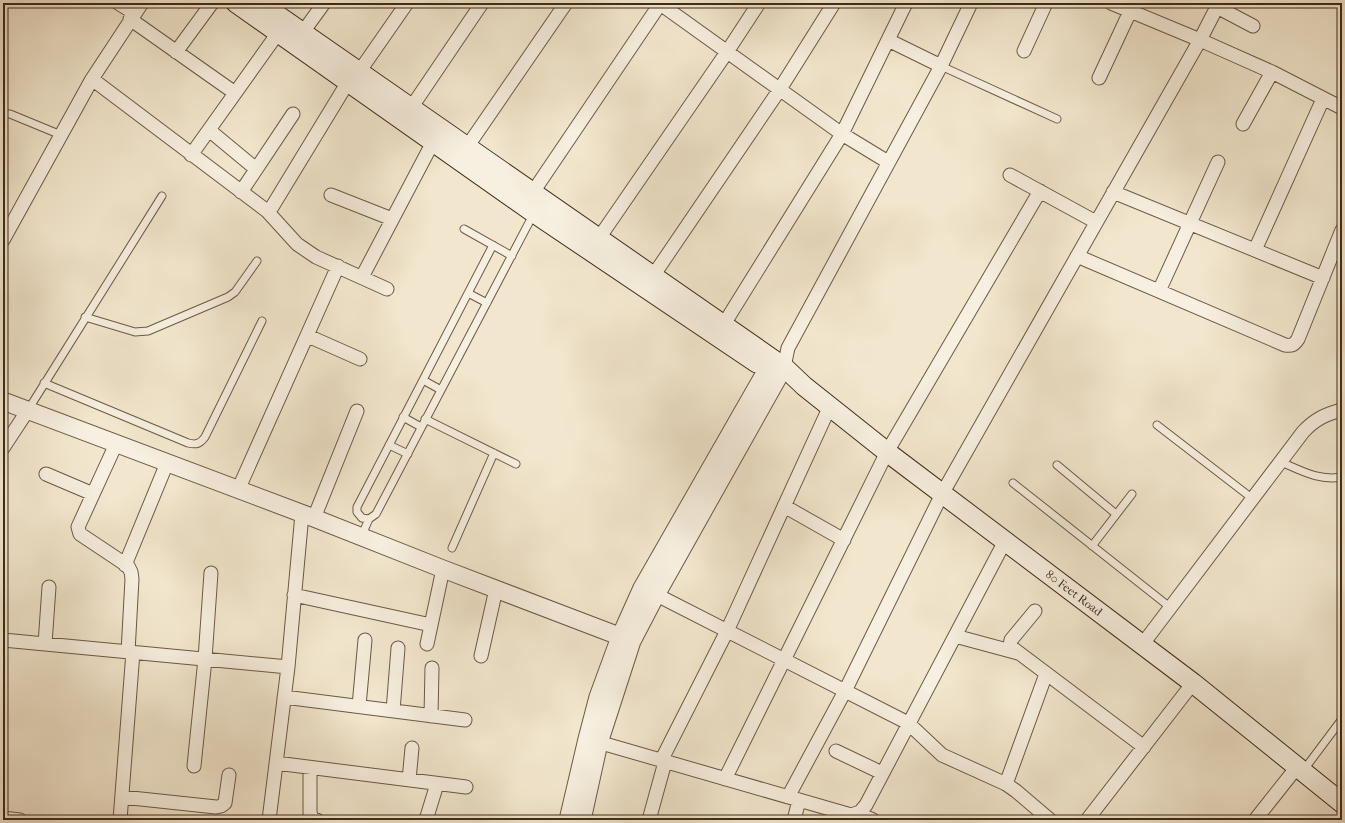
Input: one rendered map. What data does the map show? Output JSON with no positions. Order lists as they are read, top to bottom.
{
  "streets": {
    "main road": ["80 Feet Road"]
  }
}
